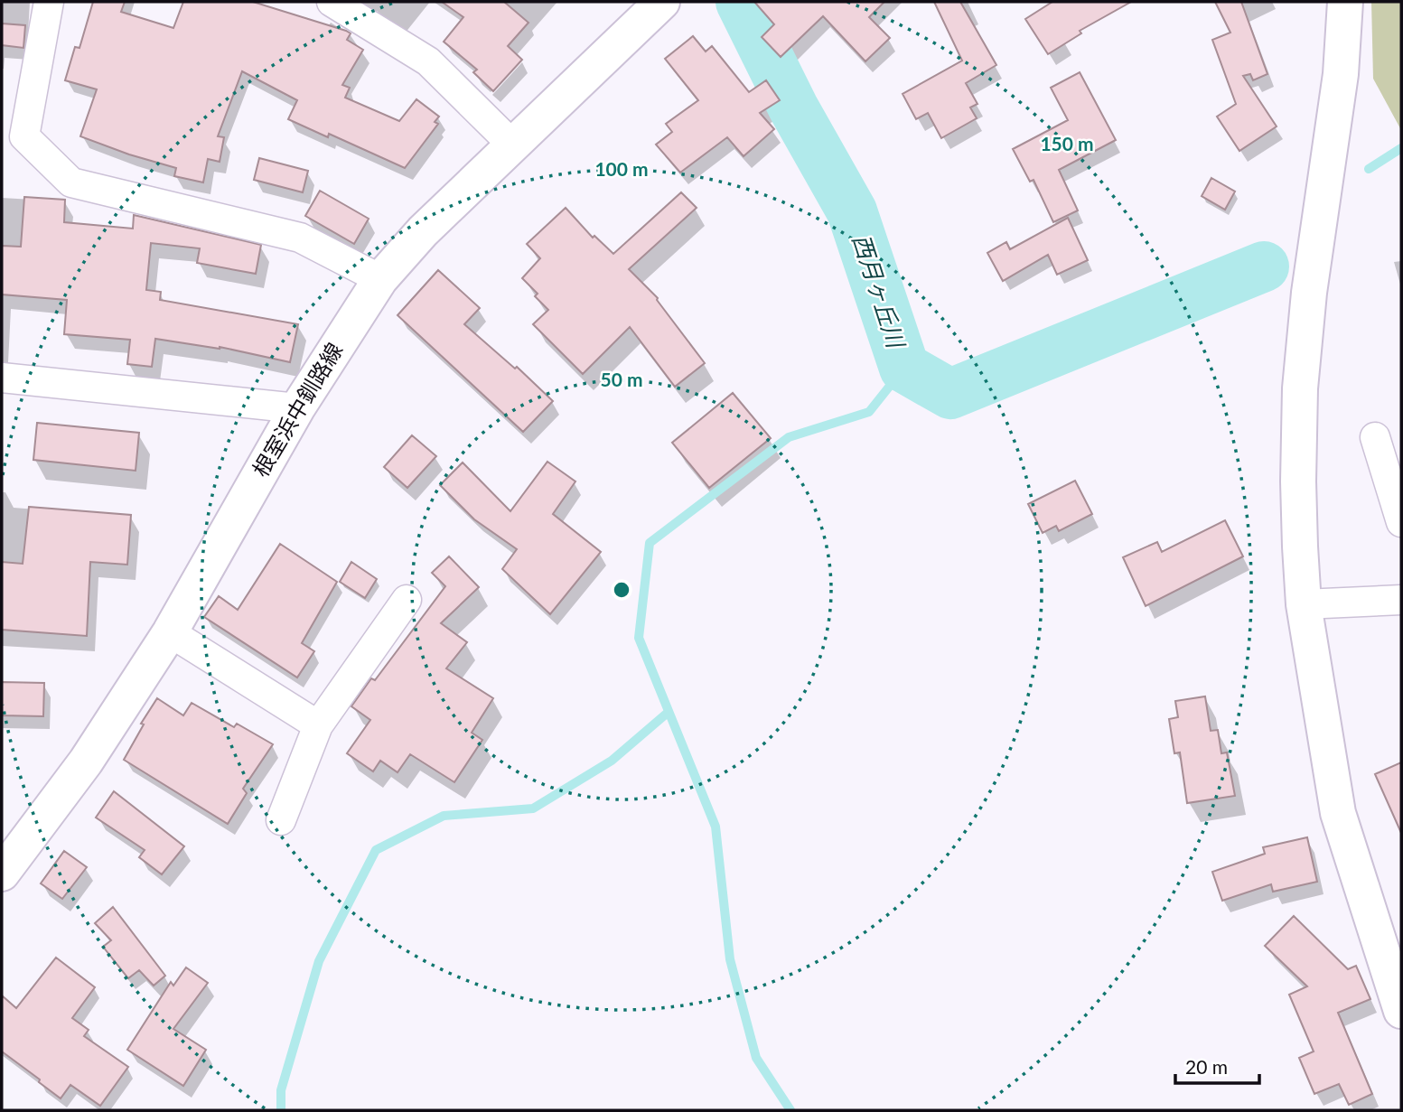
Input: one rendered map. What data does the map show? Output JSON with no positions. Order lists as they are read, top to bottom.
{
  "streets": {
    "main road": ["根室浜中釧路線"]
  },
  "water": ["西月ヶ丘川"],
  "scale_bar": "20 m",
  "rings": ["150 m", "100 m", "50 m"]
}
